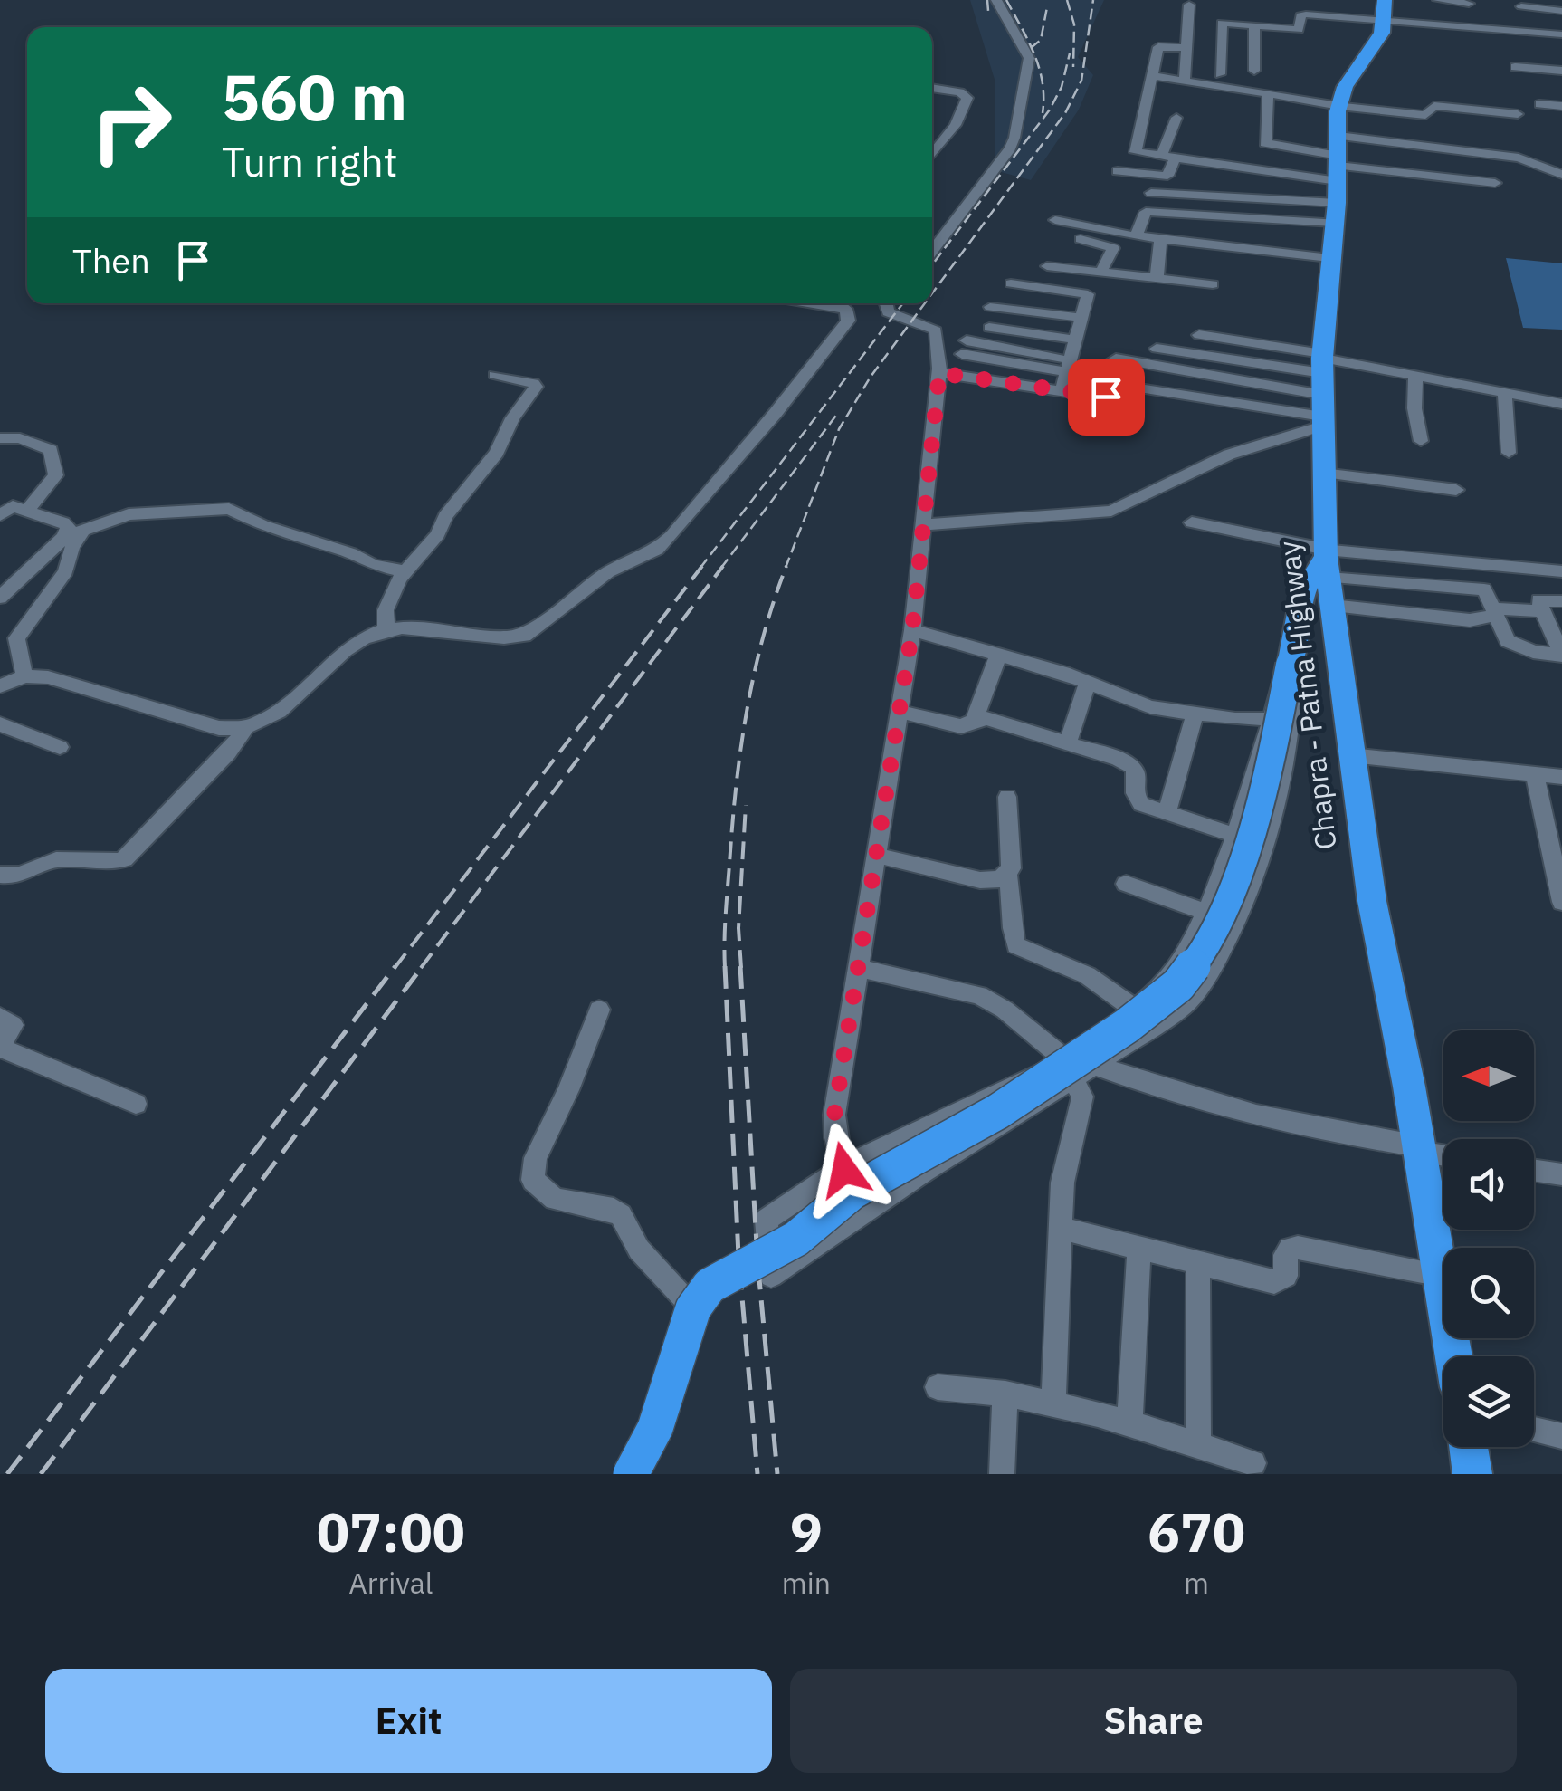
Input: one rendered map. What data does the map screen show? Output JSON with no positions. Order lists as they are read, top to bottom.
{
  "streets": {
    "highway": ["Chapra - Patna Highway"]
  },
  "north": "left",
  "page": {
    "turn": ["560 m", "Turn right"],
    "then": "Then",
    "eta": [
      "07:00",
      "Arrival",
      "9",
      "min",
      "670",
      "m"
    ],
    "buttons": ["Exit", "Share"]
  }
}
